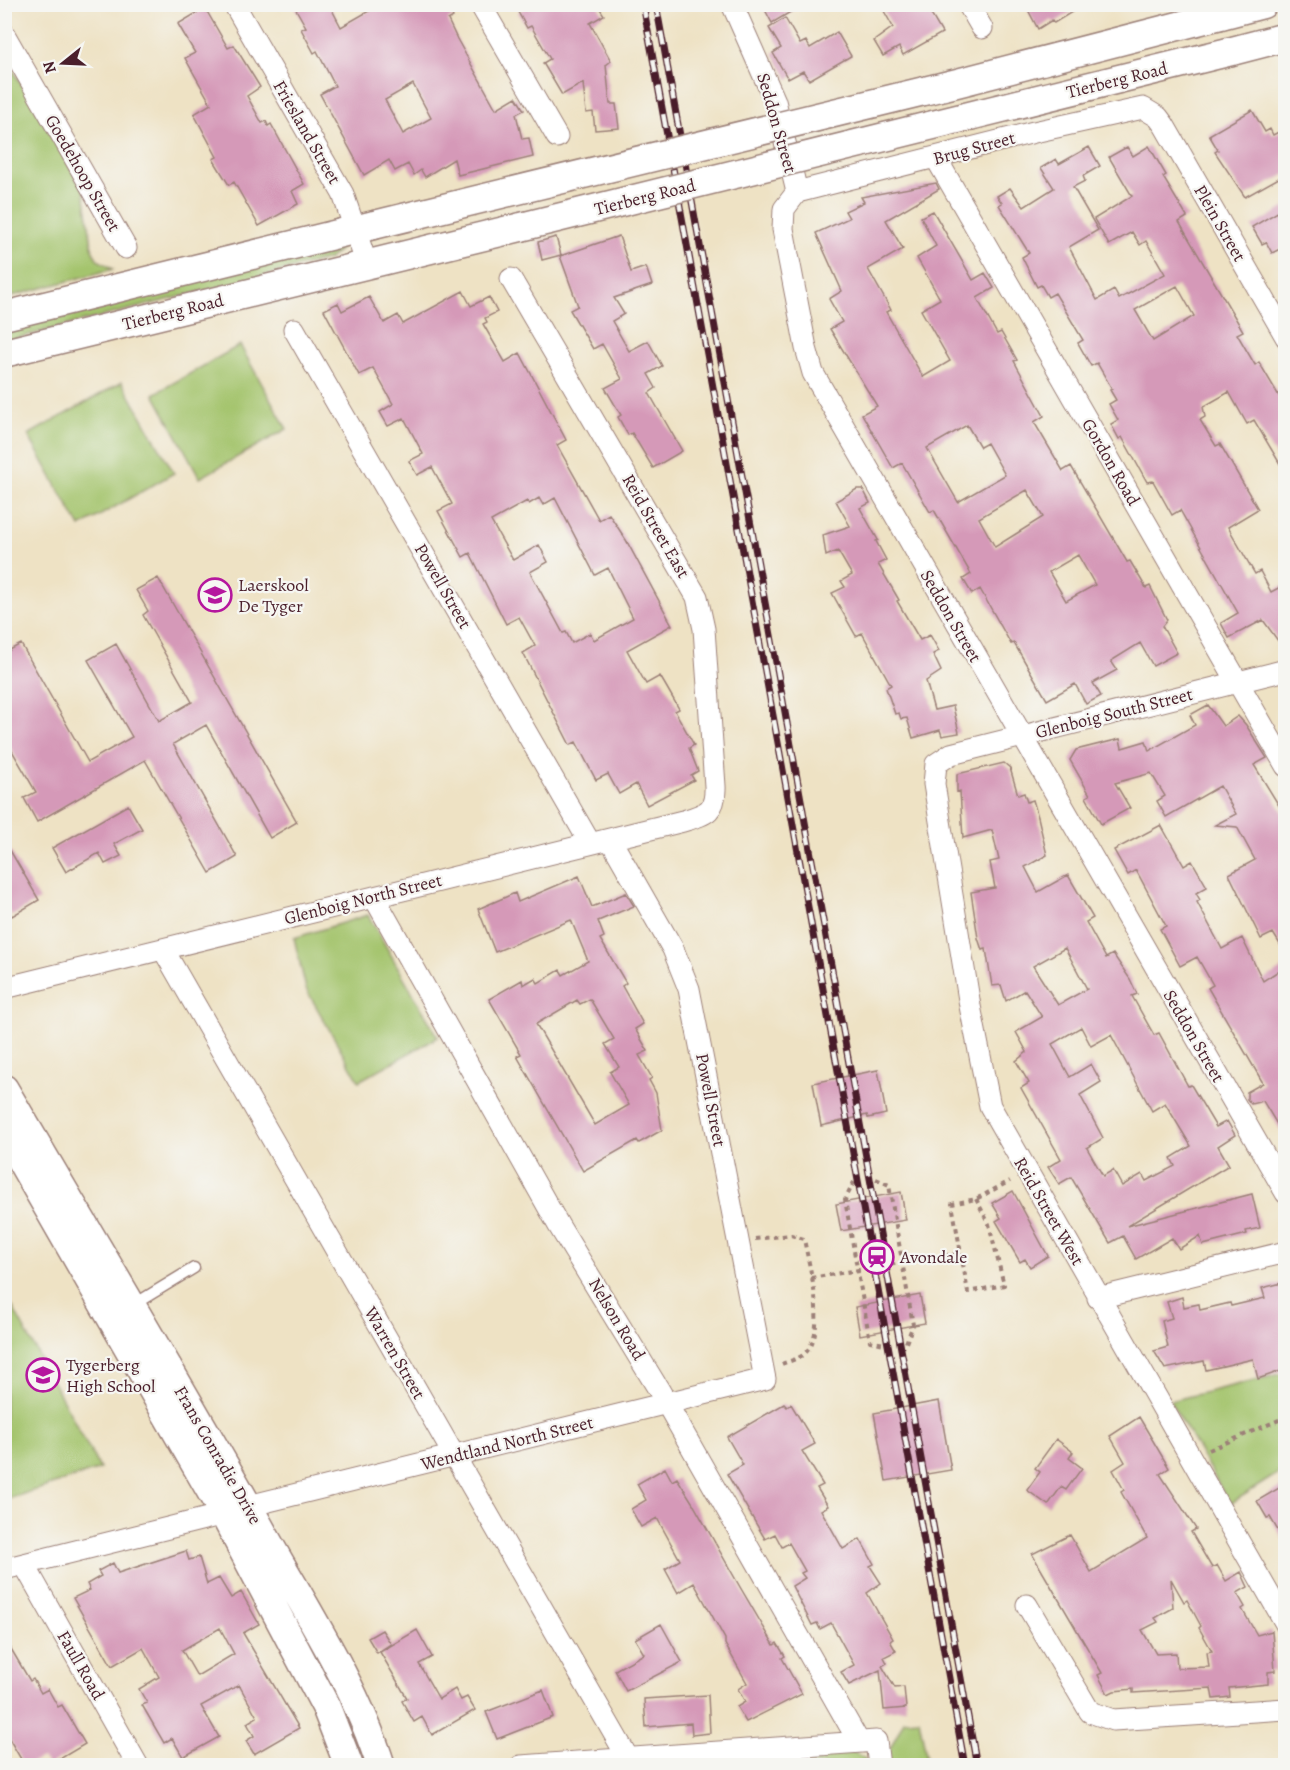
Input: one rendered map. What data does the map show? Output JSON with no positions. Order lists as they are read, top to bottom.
{
  "streets": {
    "main road": ["Tierberg Road", "Frans Conradie Drive"],
    "street": [
      "Seddon Street",
      "Friesland Street",
      "Brug Street",
      "Goedehoop Street",
      "Plein Street",
      "Gordon Road",
      "Reid Street East",
      "Powell Street",
      "Glenboig South Street",
      "Glenboig North Street",
      "Reid Street West",
      "Nelson Road",
      "Warren Street",
      "Wendtland North Street",
      "Faull Road"
    ]
  },
  "crossings": [
    ["Tierberg Road", "Friesland Street"],
    ["Seddon Street", "Brug Street"],
    ["Seddon Street", "Glenboig South Street"],
    ["Brug Street", "Plein Street"],
    ["Brug Street", "Gordon Road"],
    ["Gordon Road", "Glenboig South Street"],
    ["Reid Street East", "Glenboig North Street"],
    ["Powell Street", "Glenboig North Street"],
    ["Powell Street", "Wendtland North Street"],
    ["Glenboig South Street", "Reid Street West"],
    ["Glenboig North Street", "Nelson Road"],
    ["Glenboig North Street", "Warren Street"],
    ["Nelson Road", "Wendtland North Street"],
    ["Warren Street", "Wendtland North Street"],
    ["Wendtland North Street", "Frans Conradie Drive"],
    ["Wendtland North Street", "Faull Road"]
  ],
  "places": {
    "school or university": ["Laerskool De Tyger", "Tygerberg High School"],
    "station": ["Avondale"]
  },
  "north": "left"
}
